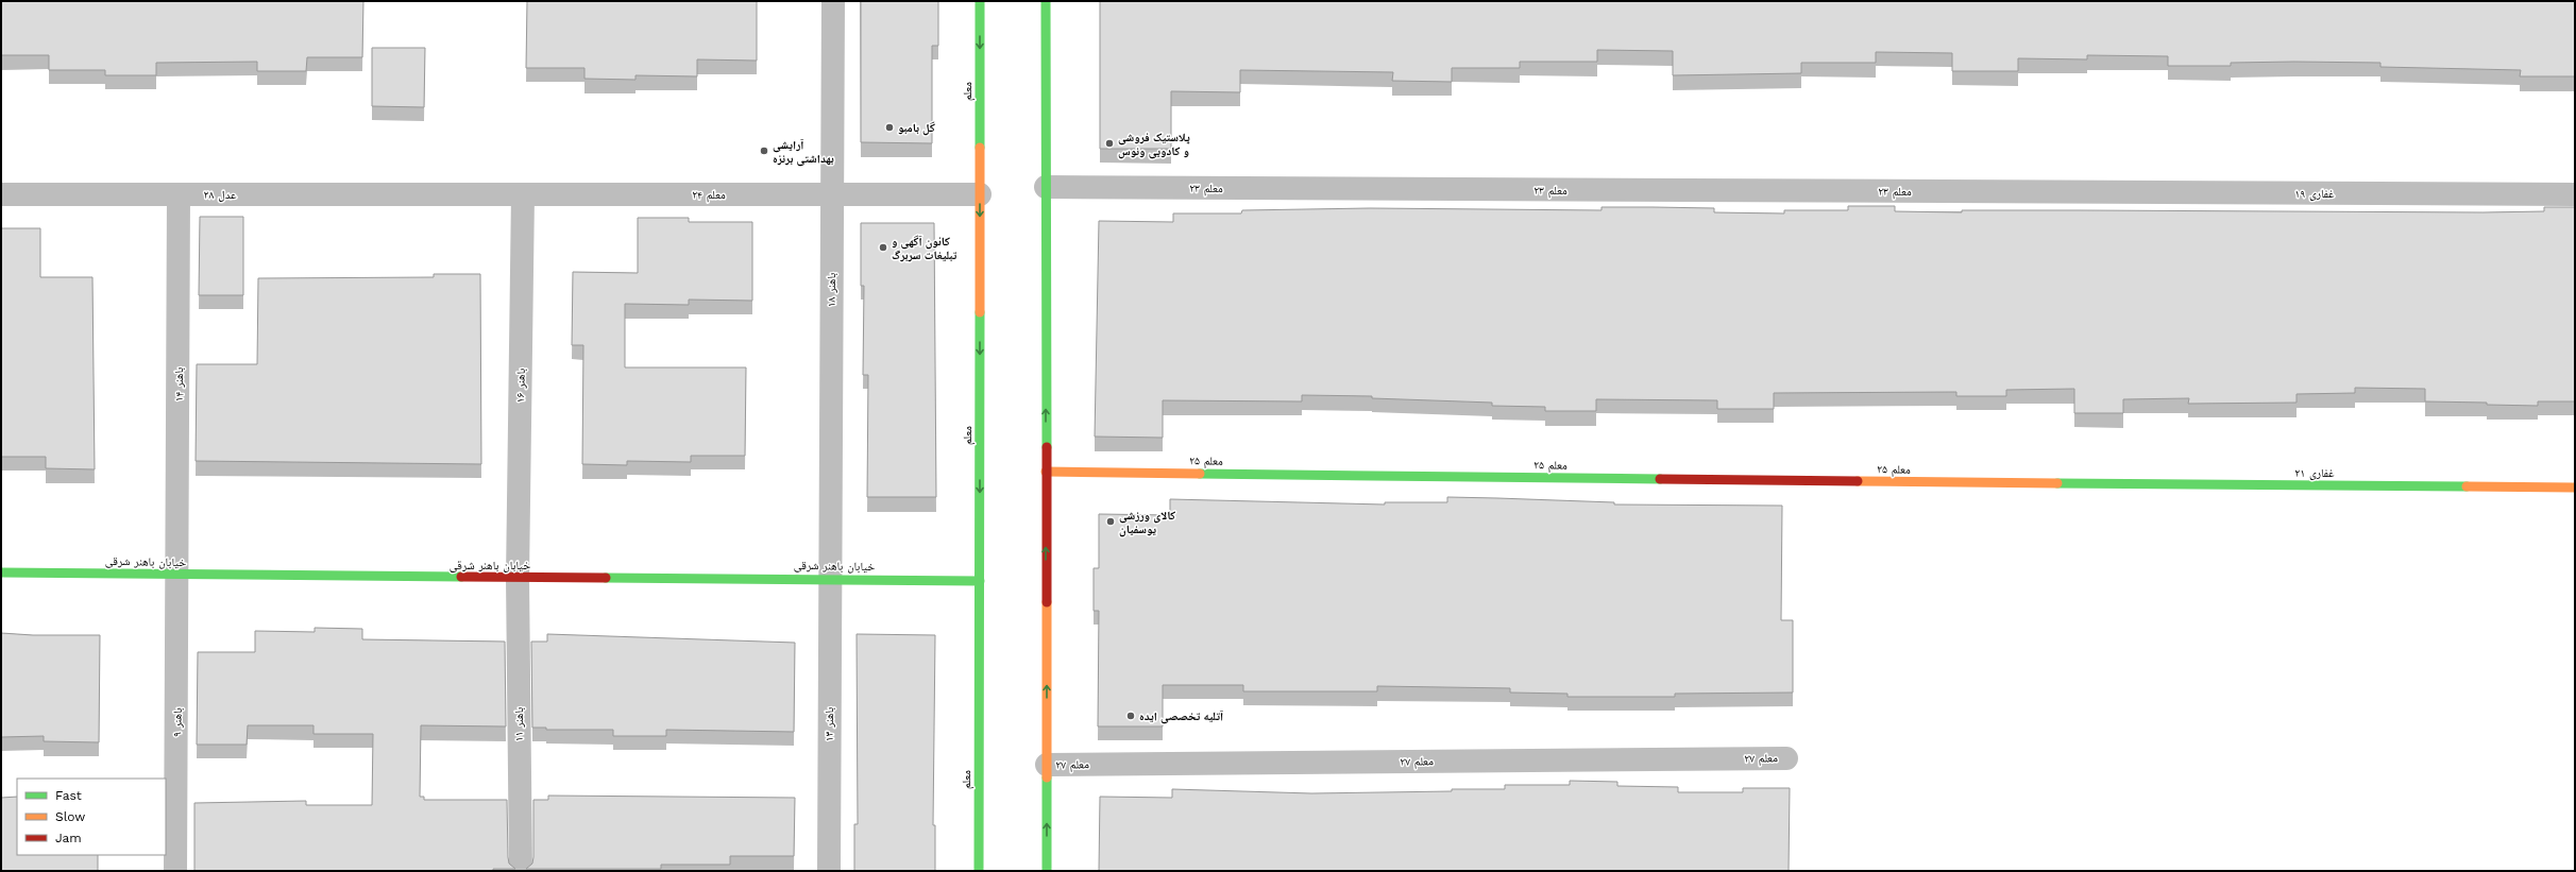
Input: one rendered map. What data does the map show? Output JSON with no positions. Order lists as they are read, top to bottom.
{
  "streets": {
    "street": [
      "معلم",
      "معلم ۲۳",
      "غفاری ۱۹",
      "عدل ۲۸",
      "معلم ۲۴",
      "باهنر ۱۸",
      "باهنر ۱۴",
      "باهنر ۱۶",
      "معلم ۲۵",
      "غفاری ۲۱",
      "خیابان باهنر شرقی",
      "باهنر ۹",
      "باهنر ۱۱",
      "باهنر ۱۳",
      "معلم ۲۷"
    ]
  },
  "crossings": [
    ["معلم", "معلم ۲۴"],
    ["معلم", "خیابان باهنر شرقی"],
    ["معلم ۲۳", "غفاری ۱۹"],
    ["عدل ۲۸", "معلم ۲۴"],
    ["عدل ۲۸", "باهنر ۱۴"],
    ["معلم ۲۴", "باهنر ۱۸"],
    ["معلم ۲۴", "باهنر ۱۶"],
    ["باهنر ۱۸", "خیابان باهنر شرقی"],
    ["باهنر ۱۸", "باهنر ۱۳"],
    ["باهنر ۱۴", "خیابان باهنر شرقی"],
    ["باهنر ۱۴", "باهنر ۹"],
    ["باهنر ۱۶", "خیابان باهنر شرقی"],
    ["باهنر ۱۶", "باهنر ۱۱"],
    ["معلم ۲۵", "غفاری ۲۱"],
    ["خیابان باهنر شرقی", "باهنر ۹"],
    ["خیابان باهنر شرقی", "باهنر ۱۱"],
    ["خیابان باهنر شرقی", "باهنر ۱۳"]
  ],
  "places": [
    "گل بامبو",
    "پلاستیک فروشی و کادویی ونوس",
    "آرایشی بهداشتی برنزه",
    "کانون آگهی و تبلیغات سربرگ",
    "کالای ورزشی یوسفیان",
    "آتلیه تخصصی ایده"
  ],
  "legend": ["Fast", "Slow", "Jam"]
}
